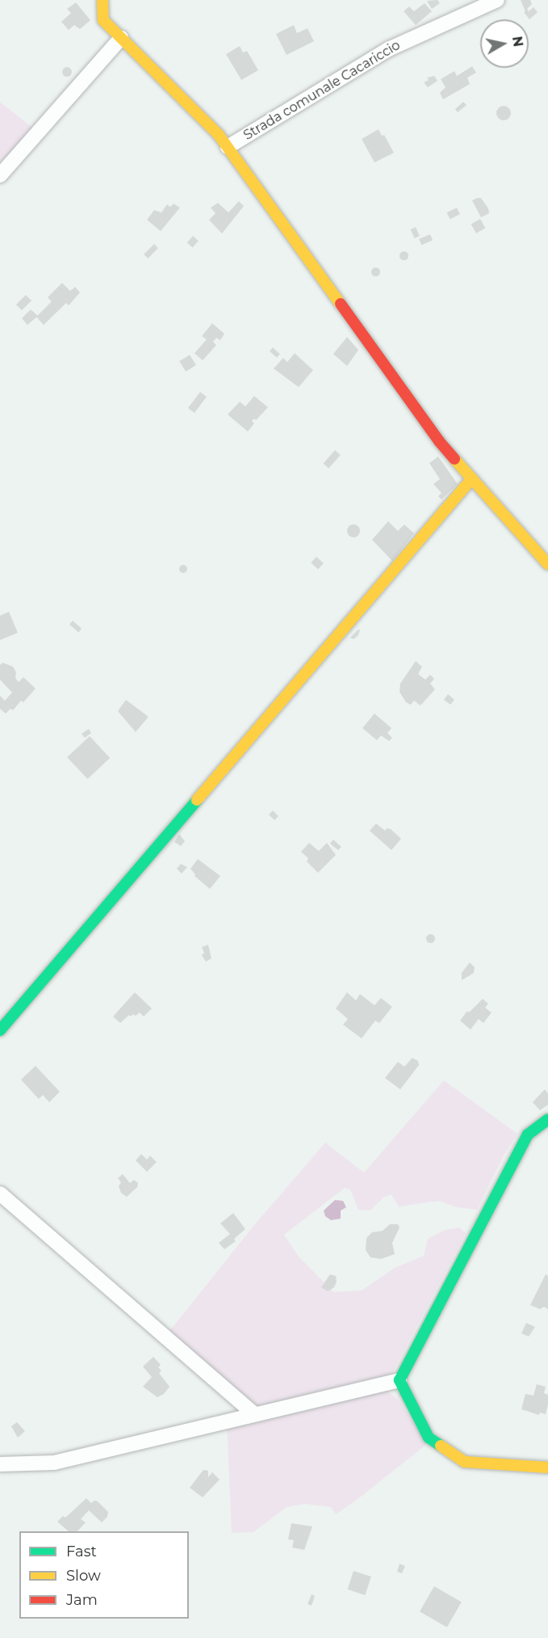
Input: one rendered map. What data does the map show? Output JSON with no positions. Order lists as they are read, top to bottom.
{
  "streets": {
    "street": ["Strada comunale Cacariccio"]
  },
  "legend": ["Fast", "Slow", "Jam"],
  "north": "right"
}
